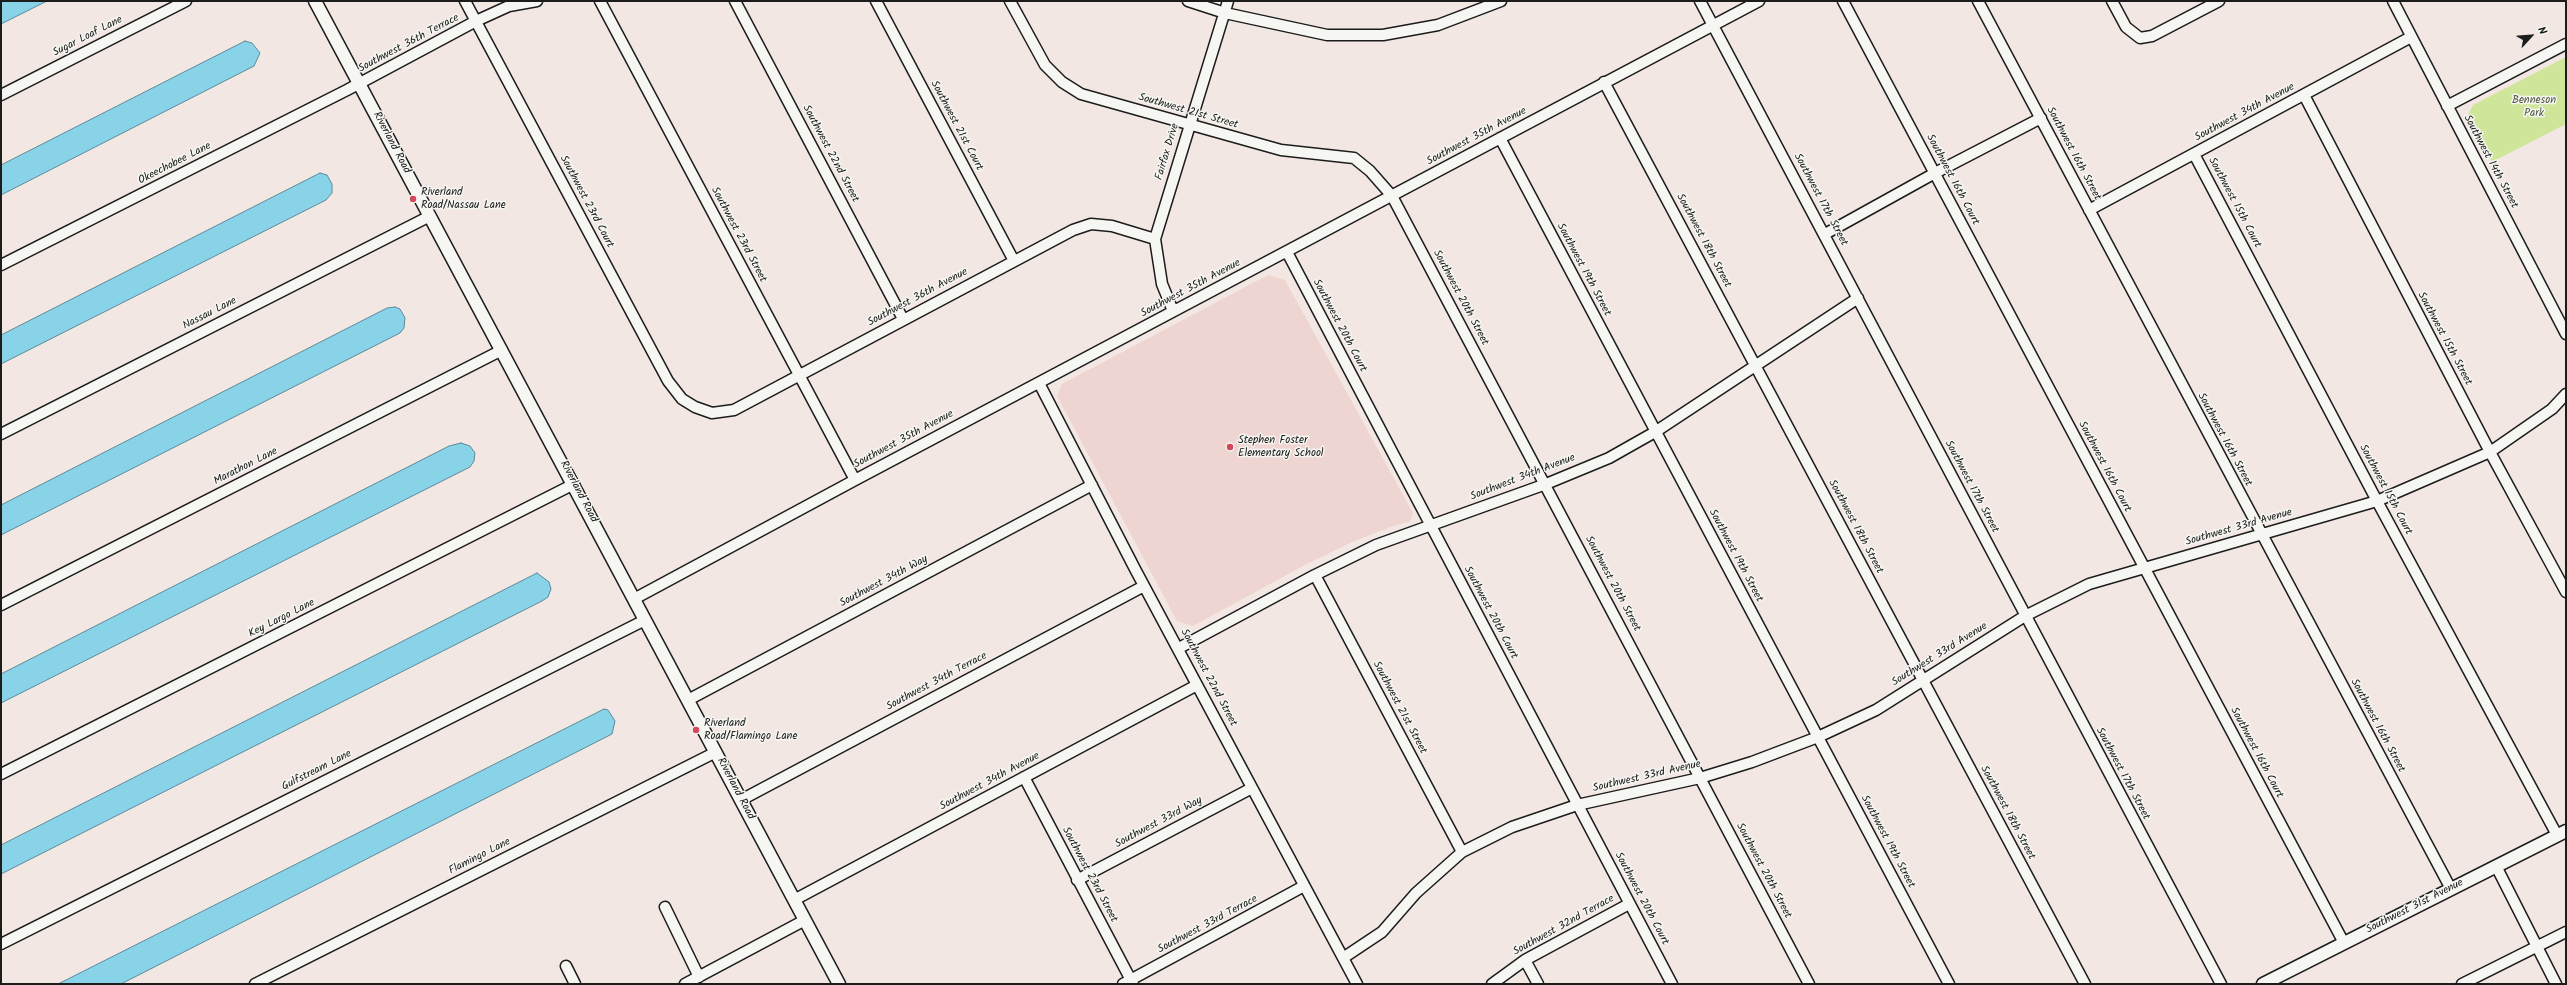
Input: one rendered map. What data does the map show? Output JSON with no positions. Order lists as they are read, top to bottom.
{
  "streets": {
    "street": [
      "Sugar Loaf Lane",
      "Southwest 36th Terrace",
      "Southwest 21st Street",
      "Southwest 34th Avenue",
      "Southwest 21st Court",
      "Southwest 35th Avenue",
      "Riverland Road",
      "Fairfax Drive",
      "Southwest 22nd Street",
      "Southwest 16th Street",
      "Southwest 14th Street",
      "Okeechobee Lane",
      "Southwest 16th Court",
      "Southwest 17th Street",
      "Southwest 23rd Court",
      "Southwest 15th Court",
      "Southwest 23rd Street",
      "Southwest 18th Street",
      "Southwest 19th Street",
      "Southwest 36th Avenue",
      "Southwest 20th Street",
      "Nassau Lane",
      "Southwest 20th Court",
      "Southwest 15th Street",
      "Marathon Lane",
      "Southwest 33rd Avenue",
      "Southwest 34th Way",
      "Key Largo Lane",
      "Southwest 34th Terrace",
      "Gulfstream Lane",
      "Southwest 33rd Way",
      "Flamingo Lane",
      "Southwest 31st Avenue",
      "Southwest 33rd Terrace",
      "Southwest 32nd Terrace"
    ]
  },
  "crossings": [
    ["Southwest 36th Terrace", "Riverland Road"],
    ["Southwest 36th Terrace", "Okeechobee Lane"],
    ["Southwest 36th Terrace", "Southwest 23rd Court"],
    ["Southwest 21st Street", "Southwest 34th Avenue"],
    ["Southwest 21st Street", "Southwest 35th Avenue"],
    ["Southwest 21st Street", "Fairfax Drive"],
    ["Southwest 21st Street", "Southwest 20th Street"],
    ["Southwest 21st Street", "Southwest 33rd Avenue"],
    ["Southwest 34th Avenue", "Riverland Road"],
    ["Southwest 34th Avenue", "Southwest 22nd Street"],
    ["Southwest 34th Avenue", "Southwest 16th Street"],
    ["Southwest 34th Avenue", "Southwest 14th Street"],
    ["Southwest 34th Avenue", "Southwest 17th Street"],
    ["Southwest 34th Avenue", "Southwest 15th Court"],
    ["Southwest 34th Avenue", "Southwest 23rd Street"],
    ["Southwest 34th Avenue", "Southwest 18th Street"],
    ["Southwest 34th Avenue", "Southwest 19th Street"],
    ["Southwest 34th Avenue", "Southwest 20th Street"],
    ["Southwest 34th Avenue", "Southwest 20th Court"],
    ["Southwest 34th Avenue", "Southwest 15th Street"],
    ["Southwest 21st Court", "Southwest 36th Avenue"],
    ["Southwest 35th Avenue", "Riverland Road"],
    ["Southwest 35th Avenue", "Fairfax Drive"],
    ["Southwest 35th Avenue", "Southwest 22nd Street"],
    ["Southwest 35th Avenue", "Southwest 17th Street"],
    ["Southwest 35th Avenue", "Southwest 23rd Street"],
    ["Southwest 35th Avenue", "Southwest 18th Street"],
    ["Southwest 35th Avenue", "Southwest 19th Street"],
    ["Southwest 35th Avenue", "Southwest 20th Street"],
    ["Southwest 35th Avenue", "Southwest 20th Court"],
    ["Riverland Road", "Okeechobee Lane"],
    ["Riverland Road", "Nassau Lane"],
    ["Riverland Road", "Marathon Lane"],
    ["Riverland Road", "Southwest 34th Way"],
    ["Riverland Road", "Key Largo Lane"],
    ["Riverland Road", "Southwest 34th Terrace"],
    ["Riverland Road", "Gulfstream Lane"],
    ["Riverland Road", "Flamingo Lane"],
    ["Fairfax Drive", "Southwest 36th Avenue"],
    ["Southwest 22nd Street", "Southwest 36th Avenue"],
    ["Southwest 22nd Street", "Southwest 33rd Avenue"],
    ["Southwest 22nd Street", "Southwest 34th Way"],
    ["Southwest 22nd Street", "Southwest 34th Terrace"],
    ["Southwest 22nd Street", "Southwest 33rd Way"],
    ["Southwest 22nd Street", "Southwest 33rd Terrace"],
    ["Southwest 16th Street", "Southwest 33rd Avenue"],
    ["Southwest 16th Street", "Southwest 31st Avenue"],
    ["Southwest 16th Court", "Southwest 33rd Avenue"],
    ["Southwest 16th Court", "Southwest 31st Avenue"],
    ["Southwest 17th Street", "Southwest 33rd Avenue"],
    ["Southwest 23rd Court", "Southwest 36th Avenue"],
    ["Southwest 15th Court", "Southwest 33rd Avenue"],
    ["Southwest 15th Court", "Southwest 31st Avenue"],
    ["Southwest 23rd Street", "Southwest 36th Avenue"],
    ["Southwest 23rd Street", "Southwest 33rd Way"],
    ["Southwest 23rd Street", "Southwest 33rd Terrace"],
    ["Southwest 18th Street", "Southwest 33rd Avenue"],
    ["Southwest 19th Street", "Southwest 33rd Avenue"],
    ["Southwest 20th Street", "Southwest 33rd Avenue"],
    ["Southwest 20th Court", "Southwest 33rd Avenue"],
    ["Southwest 20th Court", "Southwest 32nd Terrace"],
    ["Southwest 15th Street", "Southwest 33rd Avenue"]
  ],
  "parks": ["Benneson Park"],
  "places": ["Riverland Road/Nassau Lane", "Stephen Foster Elementary School", "Riverland Road/Flamingo Lane"],
  "north": "top right"
}
